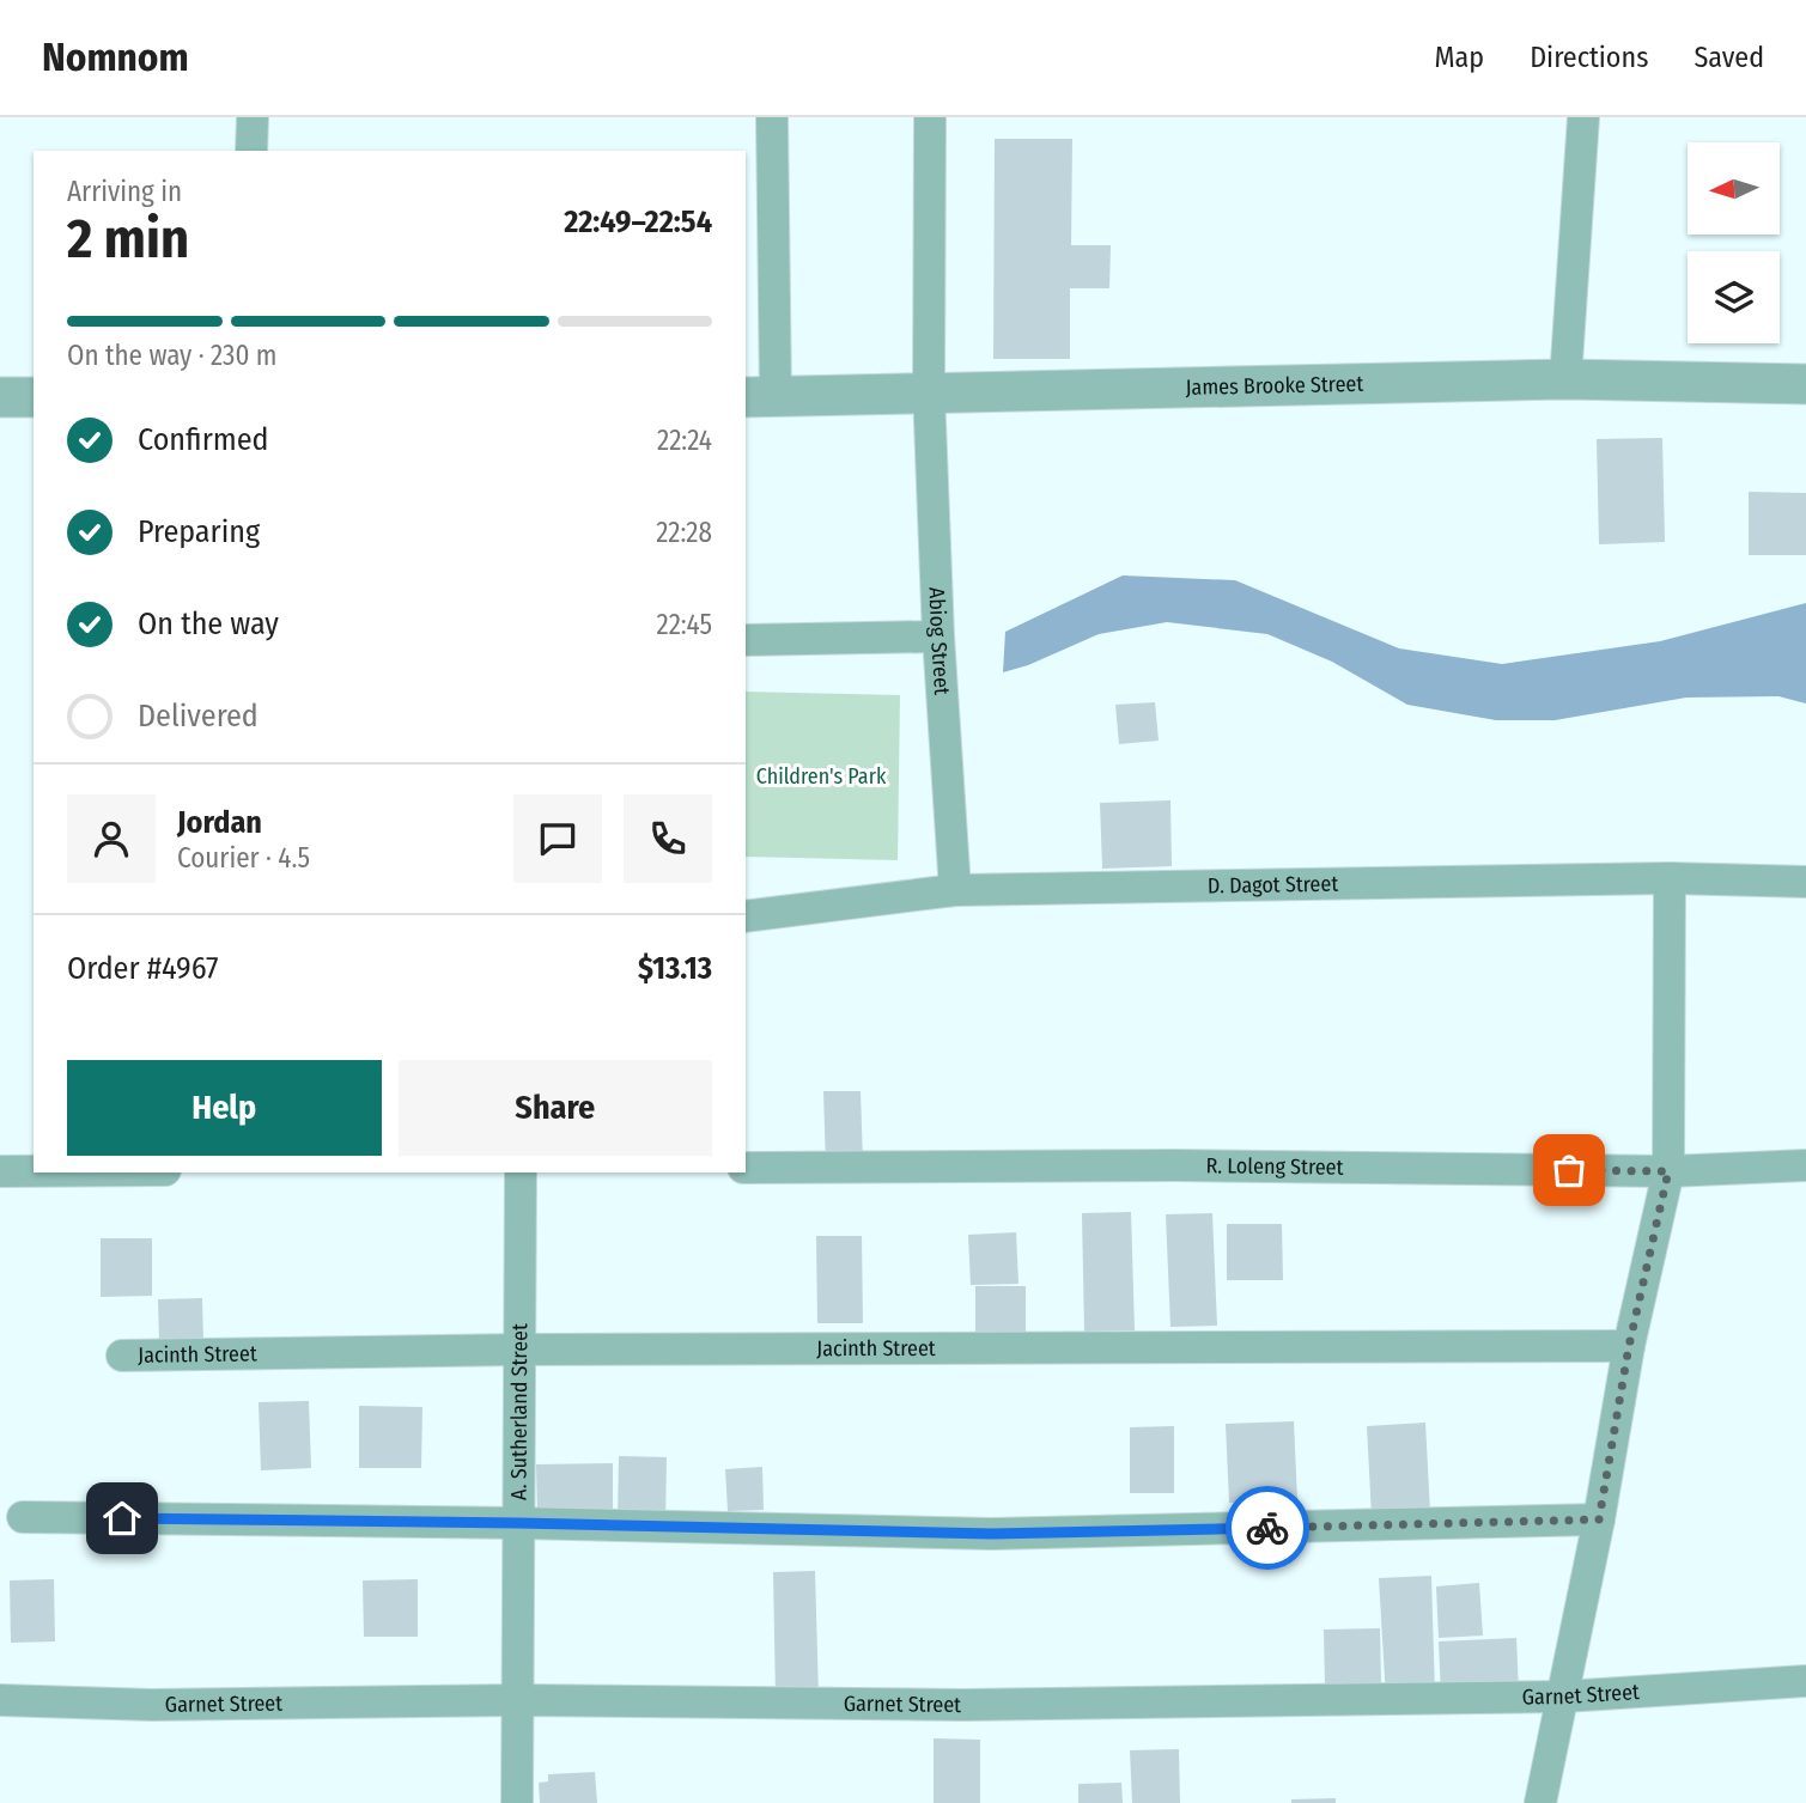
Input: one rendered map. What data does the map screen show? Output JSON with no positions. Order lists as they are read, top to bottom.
{
  "streets": {
    "street": [
      "James Brooke Street",
      "Abiog Street",
      "D. Dagot Street",
      "R. Loleng Street",
      "Jacinth Street",
      "A. Sutherland Street",
      "Garnet Street"
    ]
  },
  "crossings": [
    ["James Brooke Street", "Abiog Street"],
    ["Abiog Street", "D. Dagot Street"],
    ["Jacinth Street", "A. Sutherland Street"],
    ["A. Sutherland Street", "Garnet Street"]
  ],
  "parks": ["Children's Park"],
  "north": "left",
  "page": {
    "header": "Nomnom",
    "nav": ["Map", "Directions", "Saved"],
    "heading": ["2 min", "Arriving in", "22:49–22:54"],
    "panel": [
      "Jordan",
      "Courier · 4.5",
      "Order #4967",
      "$13.13"
    ],
    "bar": "On the way · 230 m",
    "list": [
      ["Confirmed", "22:24"],
      ["Preparing", "22:28"],
      ["On the way", "22:45"],
      "Delivered"
    ],
    "buttons": ["Help", "Share"]
  }
}
